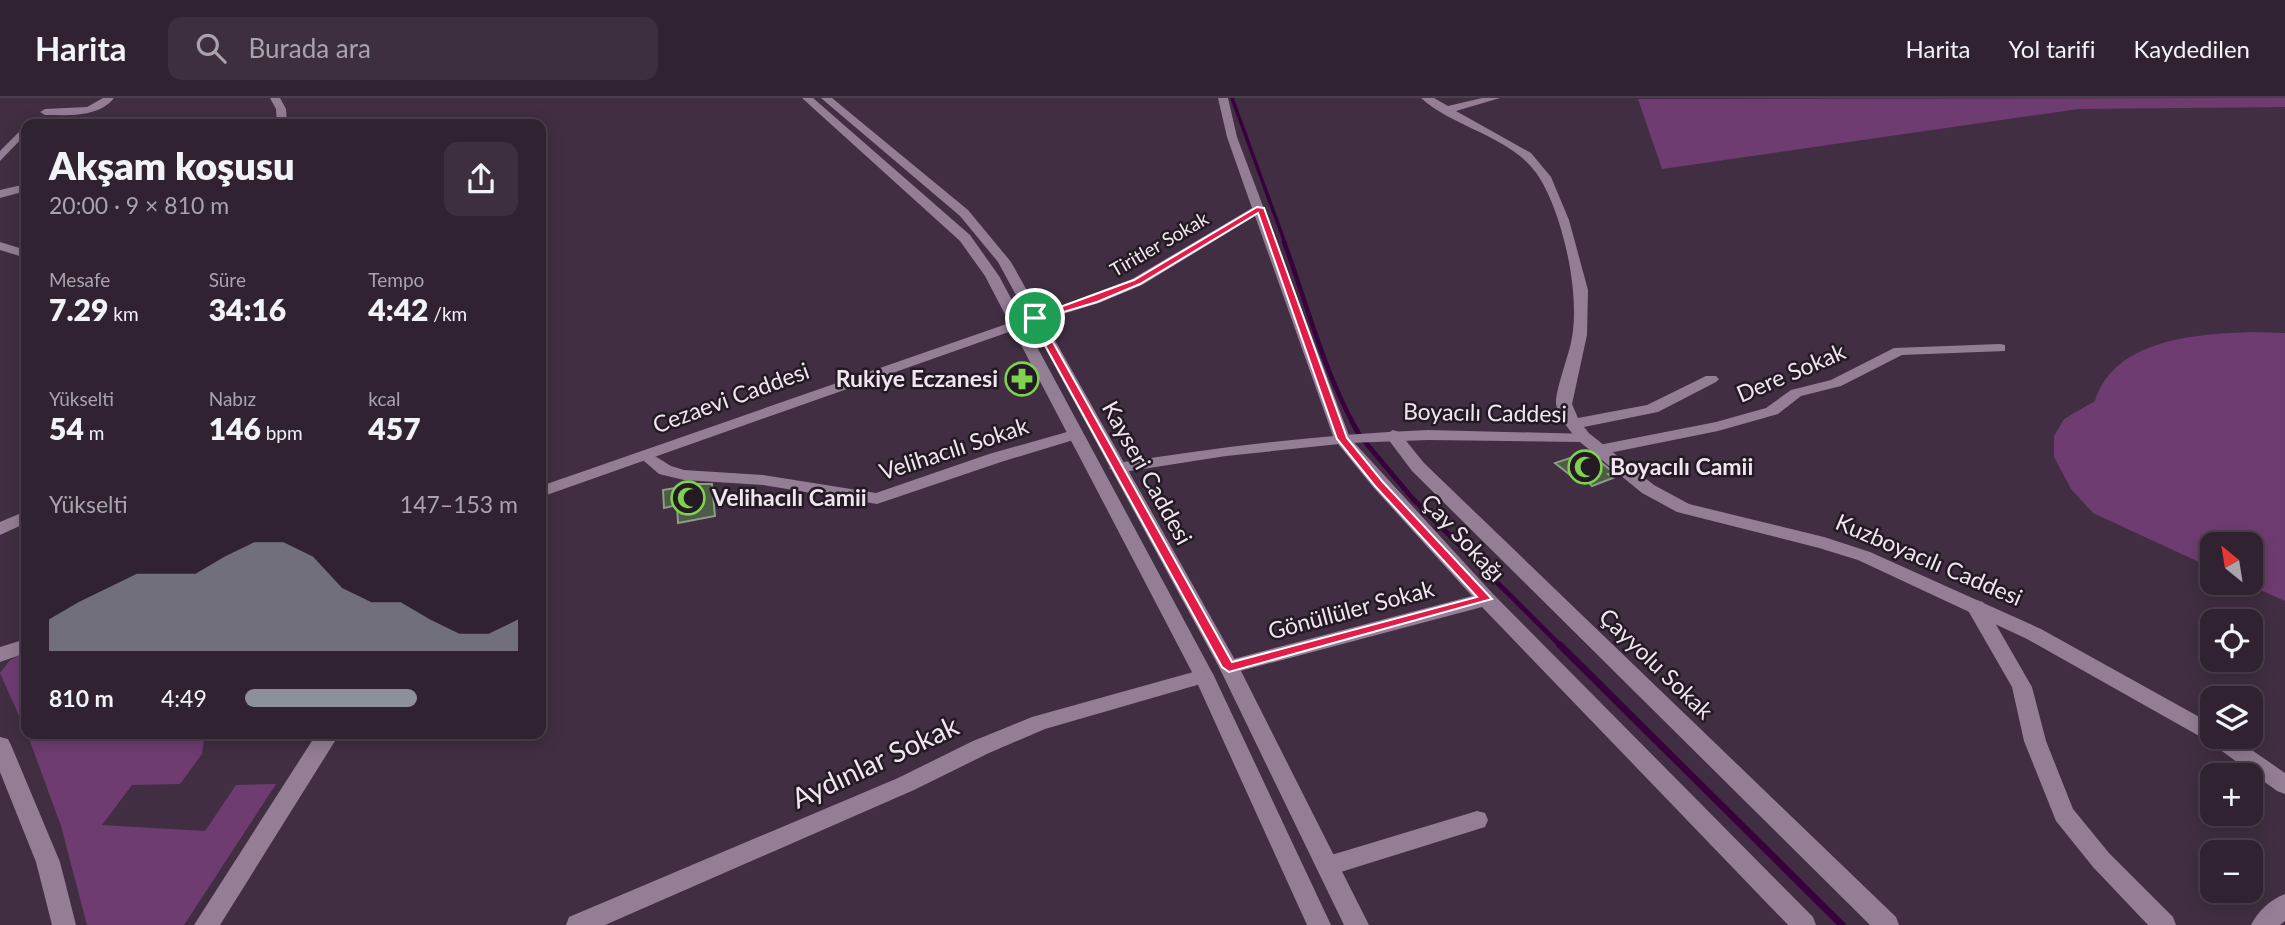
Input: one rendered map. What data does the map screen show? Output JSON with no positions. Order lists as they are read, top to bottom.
{
  "streets": {
    "street": [
      "Tiritler Sokak",
      "Dere Sokak",
      "Cezaevi Caddesi",
      "Boyacılı Caddesi",
      "Velihacılı Sokak",
      "Kayseri Caddesi",
      "Çay Sokağı",
      "Kuzboyacılı Caddesi",
      "Gönüllüler Sokak",
      "Çayyolu Sokak",
      "Aydınlar Sokak"
    ]
  },
  "crossings": [
    ["Tiritler Sokak", "Cezaevi Caddesi"],
    ["Tiritler Sokak", "Kayseri Caddesi"],
    ["Tiritler Sokak", "Çay Sokağı"],
    ["Dere Sokak", "Kuzboyacılı Caddesi"],
    ["Cezaevi Caddesi", "Velihacılı Sokak"],
    ["Cezaevi Caddesi", "Kayseri Caddesi"],
    ["Boyacılı Caddesi", "Çay Sokağı"],
    ["Boyacılı Caddesi", "Kuzboyacılı Caddesi"],
    ["Boyacılı Caddesi", "Çayyolu Sokak"],
    ["Velihacılı Sokak", "Kayseri Caddesi"],
    ["Kayseri Caddesi", "Gönüllüler Sokak"],
    ["Kayseri Caddesi", "Aydınlar Sokak"],
    ["Çay Sokağı", "Gönüllüler Sokak"]
  ],
  "places": {
    "pharmacy": ["Rukiye Eczanesi"],
    "mosque": ["Boyacılı Camii", "Velihacılı Camii"]
  },
  "north": "top left",
  "page": {
    "header": "Harita",
    "search": "Burada ara",
    "nav": ["Harita", "Yol tarifi", "Kaydedilen"],
    "heading": ["Akşam koşusu", "20:00 · 9 × 810 m"],
    "stats": [
      ["Mesafe", "7.29 km"],
      ["Süre", "34:16"],
      ["Tempo", "4:42 /km"],
      ["Yükselti", "54 m"],
      ["Nabız", "146 bpm"],
      ["kcal", "457"]
    ],
    "chart": ["Yükselti", "147–153 m"],
    "map_buttons": ["+", "−"],
    "list": [
      {
        "name": "810 m",
        "note": "4:49"
      }
    ]
  }
}
